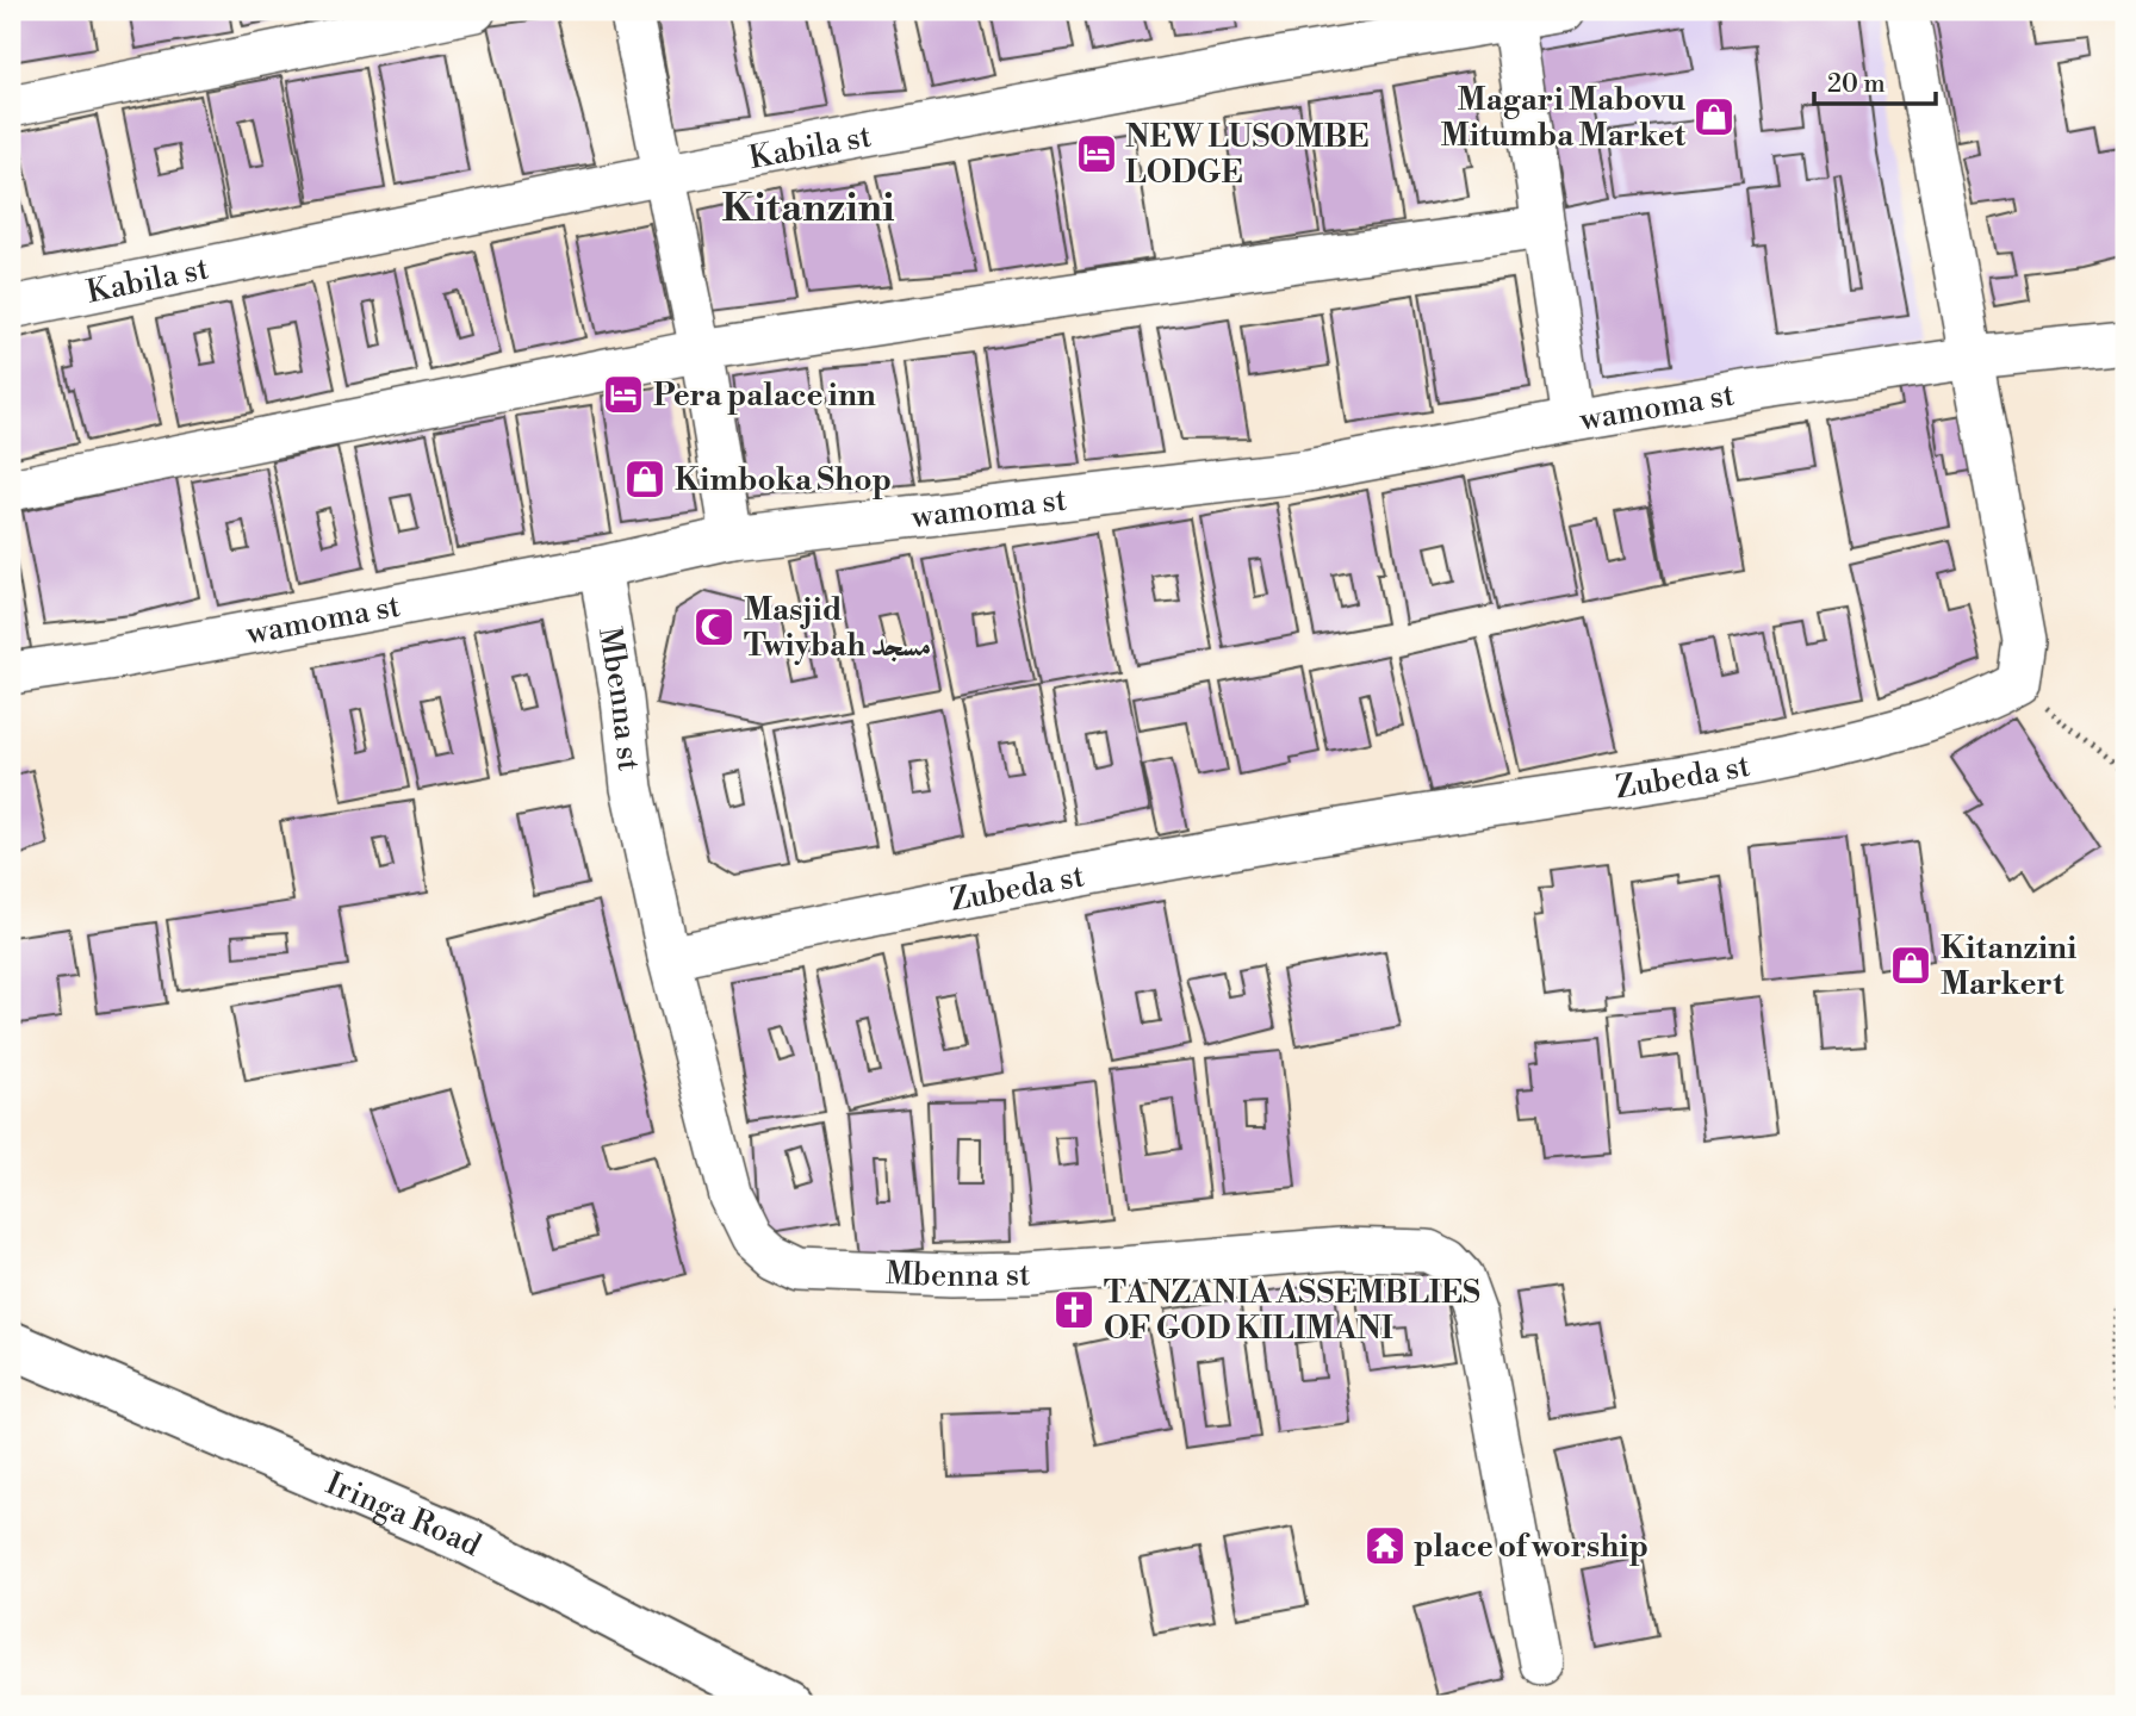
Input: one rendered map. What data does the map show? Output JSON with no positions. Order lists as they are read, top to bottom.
{
  "streets": {
    "highway": ["Iringa Road"],
    "street": [
      "Kabila st",
      "wamoma st",
      "Mbenna st",
      "Zubeda st"
    ]
  },
  "crossings": [
    ["wamoma st", "Mbenna st"],
    ["Mbenna st", "Zubeda st"]
  ],
  "districts": ["Kitanzini"],
  "places": {
    "shop": ["Magari Mabovu Mitumba Market", "Kimboka Shop", "Kitanzini Markert"],
    "hotel": ["NEW LUSOMBE LODGE", "Pera palace inn"],
    "mosque": ["Masjid Twiybah مسجد"],
    "church": ["TANZANIA ASSEMBLIES OF GOD KILIMANI"],
    "temple": ["place of worship"]
  },
  "scale_bar": "20 m"
}
